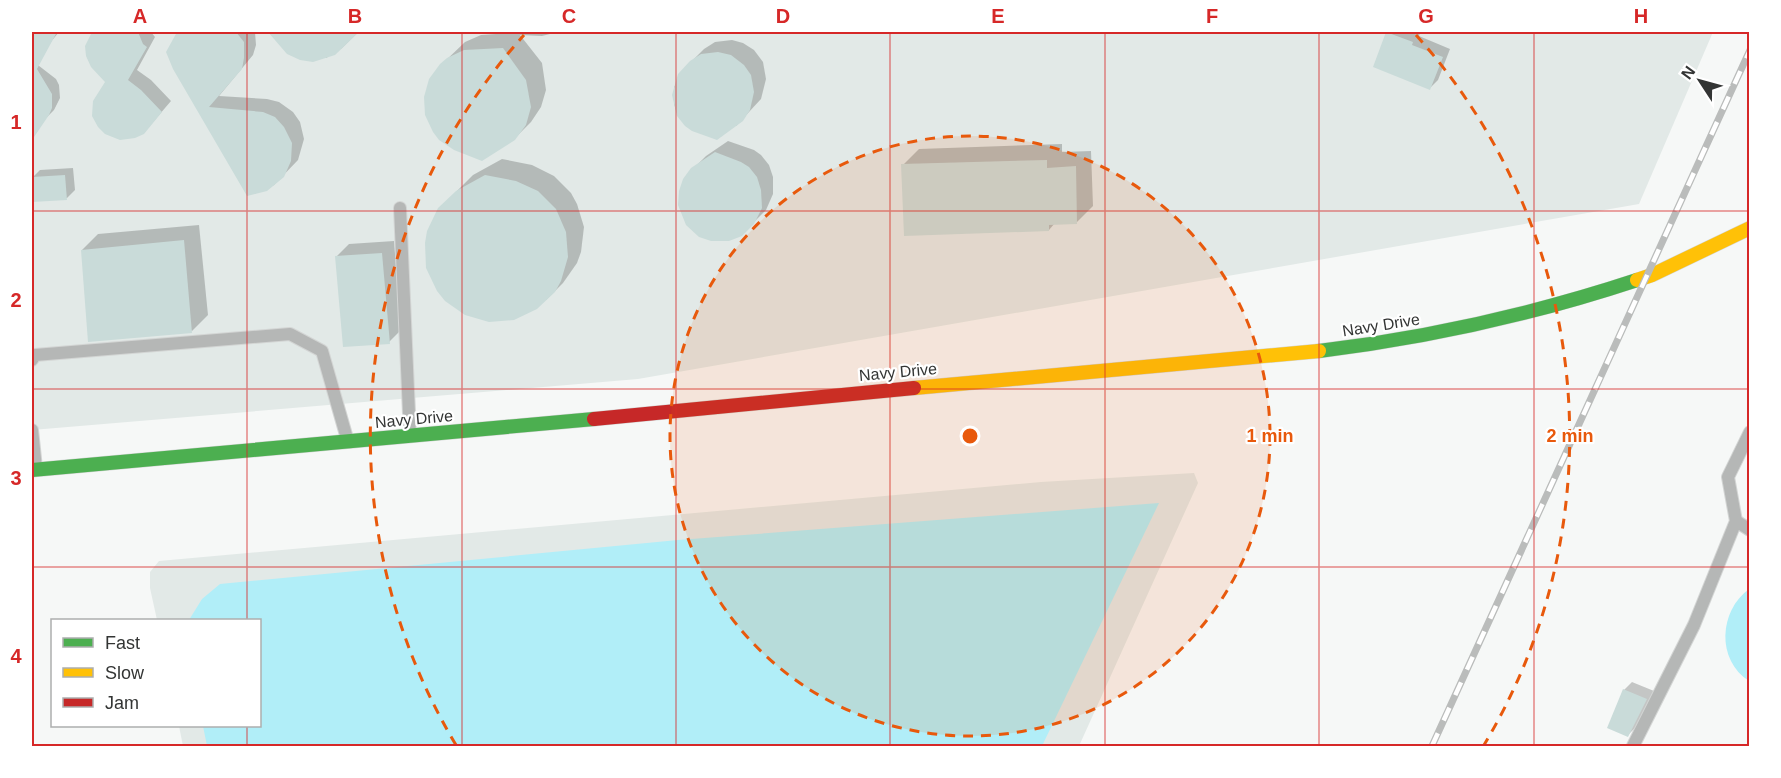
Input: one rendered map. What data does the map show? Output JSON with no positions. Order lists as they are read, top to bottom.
{
  "streets": {
    "street": ["Navy Drive"]
  },
  "legend": ["Fast", "Slow", "Jam"],
  "north": "top left",
  "grid": {
    "columns": [
      "A",
      "B",
      "C",
      "D",
      "E",
      "F",
      "G",
      "H"
    ],
    "rows": [
      "1",
      "2",
      "3",
      "4"
    ]
  },
  "rings": ["1 min", "2 min"]
}
